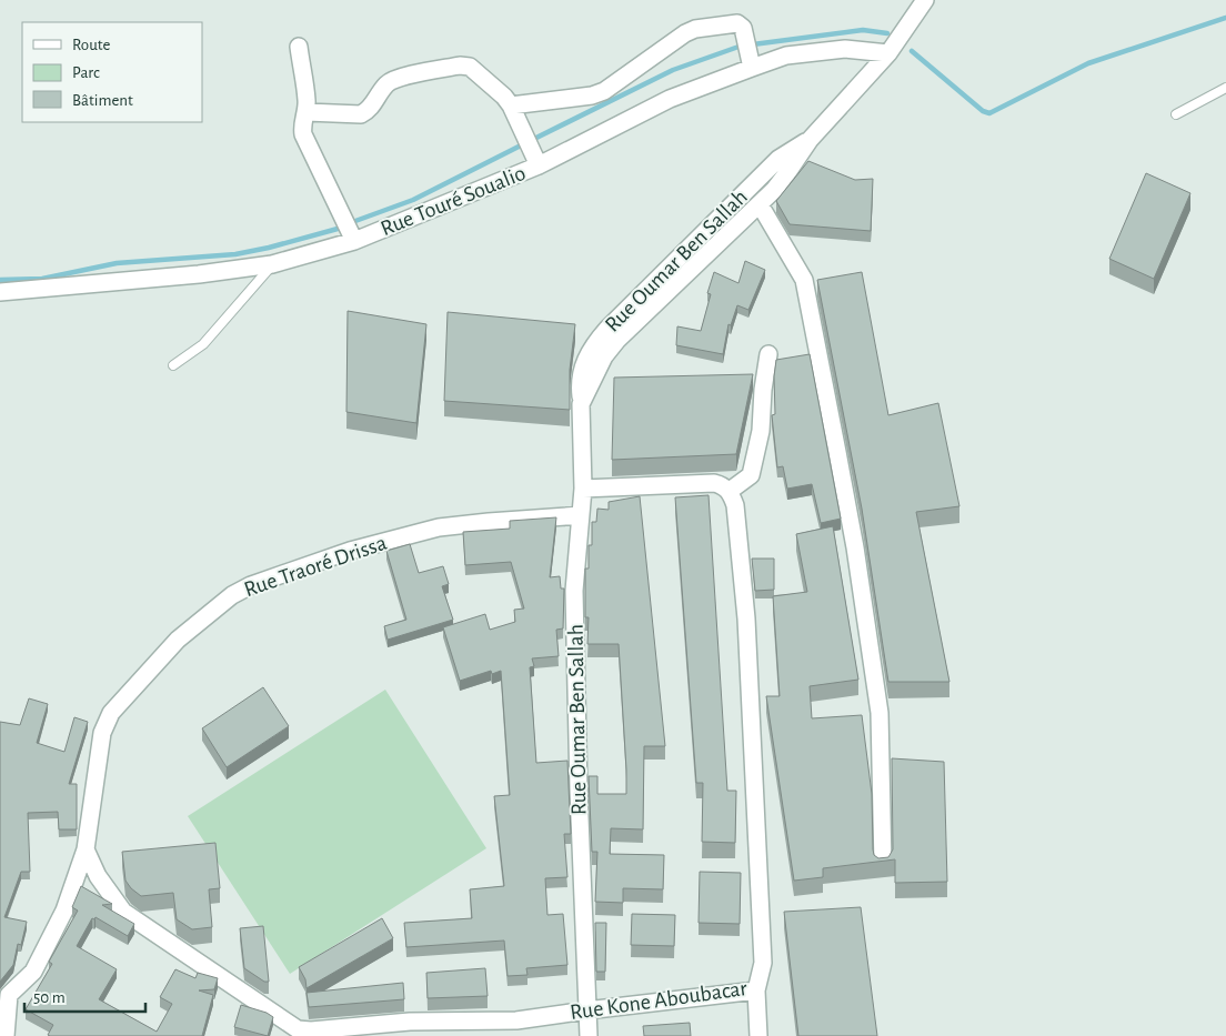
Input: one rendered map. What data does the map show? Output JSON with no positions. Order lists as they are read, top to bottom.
{
  "streets": {
    "street": [
      "Rue Touré Soualio",
      "Rue Oumar Ben Sallah",
      "Rue Traoré Drissa",
      "Rue Kone Aboubacar"
    ]
  },
  "crossings": [
    ["Rue Touré Soualio", "Rue Oumar Ben Sallah"],
    ["Rue Oumar Ben Sallah", "Rue Traoré Drissa"],
    ["Rue Oumar Ben Sallah", "Rue Kone Aboubacar"],
    ["Rue Traoré Drissa", "Rue Kone Aboubacar"]
  ],
  "legend": ["Route", "Parc", "Bâtiment"],
  "scale_bar": "50 m"
}
